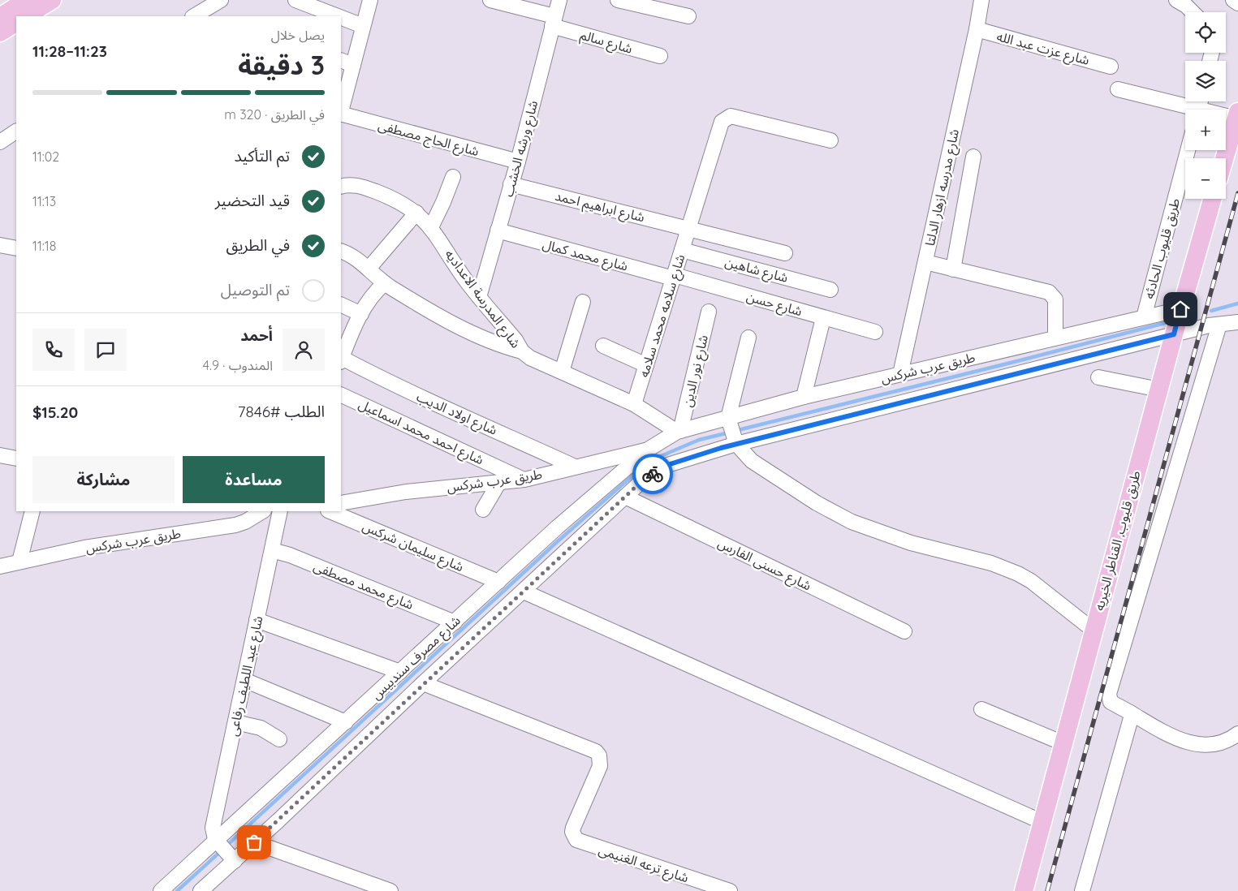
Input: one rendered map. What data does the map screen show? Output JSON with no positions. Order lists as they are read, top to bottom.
{
  "streets": {
    "main road": ["طريق قليوب, القناطر الخيريه"],
    "street": [
      "شارع سالم",
      "شارع عزت عبد الله",
      "شارع الحاج مصطفى",
      "شارع ورشه الخشب",
      "شارع مدرسه ازهار الدلتا",
      "شارع ابراهيم احمد",
      "طريق قليوب الحادثه",
      "شارع محمد كمال",
      "شارع شاهين",
      "شارع المدرسة الاعداديه",
      "شارع حسن",
      "شارع سلامه محمد سلامه",
      "طريق عرب شركس",
      "شارع نور الدين",
      "شارع اولاد الديب",
      "شارع احمد محمد اسماعيل",
      "شارع سليمان شركس",
      "شارع حسنى الفارس",
      "شارع محمد مصطفى",
      "شارع مصرف سندبيس",
      "شارع عبد اللطيف رفاعى",
      "شارع ترعه الغنيمى"
    ]
  },
  "crossings": [
    ["شارع سالم", "شارع ورشه الخشب"],
    ["شارع عزت عبد الله", "شارع مدرسه ازهار الدلتا"],
    ["شارع الحاج مصطفى", "شارع ورشه الخشب"],
    ["شارع ورشه الخشب", "شارع ابراهيم احمد"],
    ["شارع ورشه الخشب", "شارع محمد كمال"],
    ["شارع ورشه الخشب", "شارع المدرسة الاعداديه"],
    ["شارع مدرسه ازهار الدلتا", "طريق عرب شركس"],
    ["شارع ابراهيم احمد", "شارع سلامه محمد سلامه"],
    ["طريق قليوب الحادثه", "طريق عرب شركس"],
    ["شارع محمد كمال", "شارع حسن"],
    ["شارع محمد كمال", "شارع سلامه محمد سلامه"],
    ["شارع شاهين", "شارع سلامه محمد سلامه"],
    ["شارع المدرسة الاعداديه", "شارع سلامه محمد سلامه"],
    ["شارع المدرسة الاعداديه", "طريق عرب شركس"],
    ["شارع المدرسة الاعداديه", "شارع نور الدين"],
    ["شارع المدرسة الاعداديه", "شارع مصرف سندبيس"],
    ["شارع حسن", "شارع سلامه محمد سلامه"],
    ["طريق عرب شركس", "شارع نور الدين"],
    ["طريق عرب شركس", "شارع اولاد الديب"],
    ["طريق عرب شركس", "شارع احمد محمد اسماعيل"],
    ["طريق عرب شركس", "طريق قليوب, القناطر الخيريه"],
    ["طريق عرب شركس", "شارع مصرف سندبيس"],
    ["شارع نور الدين", "شارع مصرف سندبيس"],
    ["شارع سليمان شركس", "شارع مصرف سندبيس"],
    ["شارع محمد مصطفى", "شارع مصرف سندبيس"],
    ["شارع محمد مصطفى", "شارع عبد اللطيف رفاعى"],
    ["شارع مصرف سندبيس", "شارع عبد اللطيف رفاعى"]
  ],
  "page": {
    "map_buttons": ["+", "−"],
    "heading": ["3 دقيقة", "يصل خلال", "11:23–11:28"],
    "panel": [
      "أحمد",
      "المندوب · 4.9",
      "الطلب #7846",
      "$15.20"
    ],
    "bar": "في الطريق · 320 m",
    "list": [
      ["تم التأكيد", "11:02"],
      ["قيد التحضير", "11:13"],
      ["في الطريق", "11:18"],
      "تم التوصيل"
    ],
    "buttons": ["مساعدة", "مشاركة"]
  }
}
